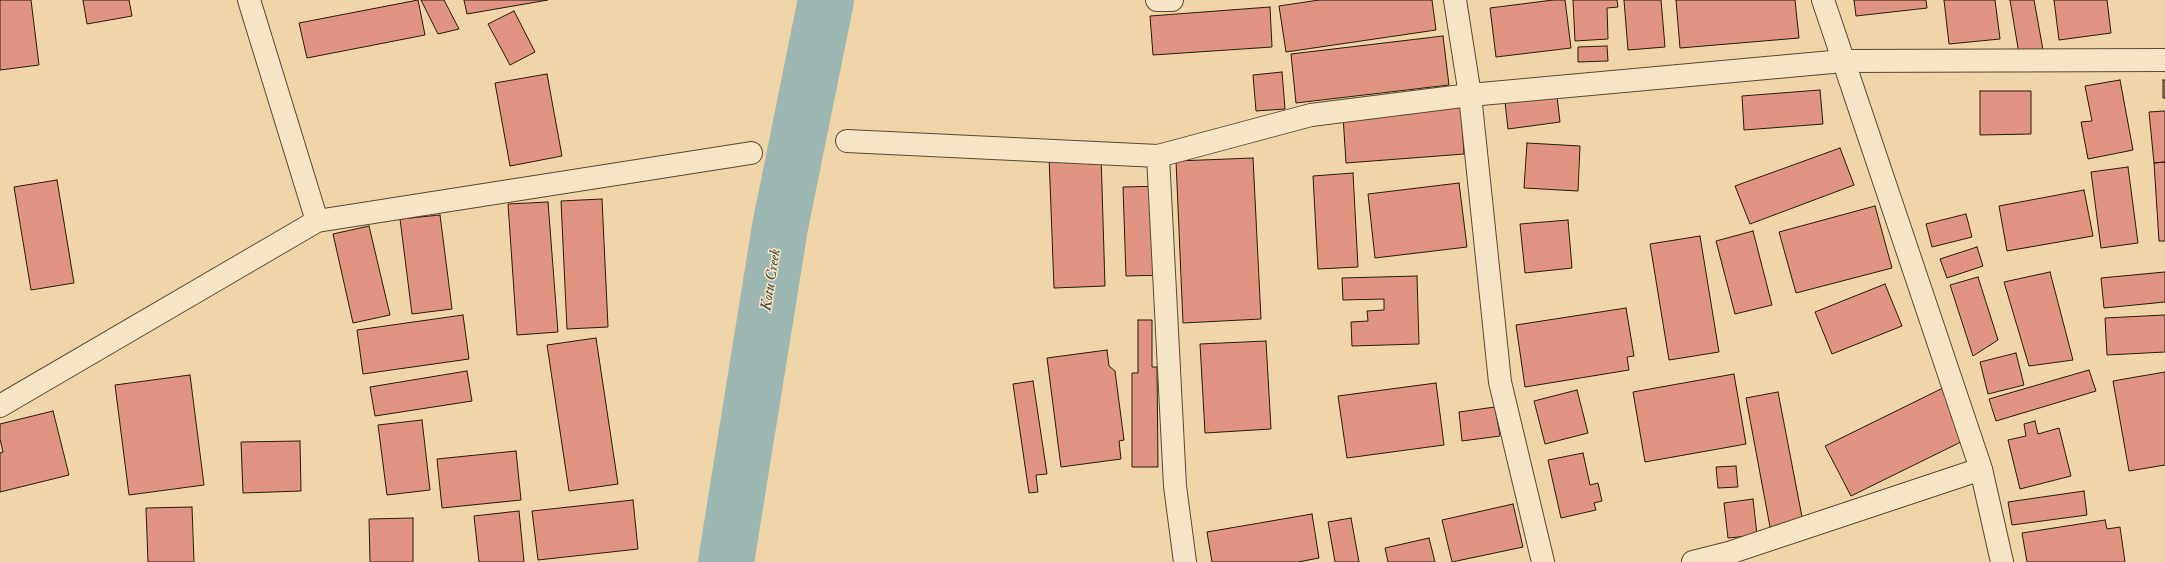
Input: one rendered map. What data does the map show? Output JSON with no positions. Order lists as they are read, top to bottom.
{
  "water": ["Kotu Creek"]
}
